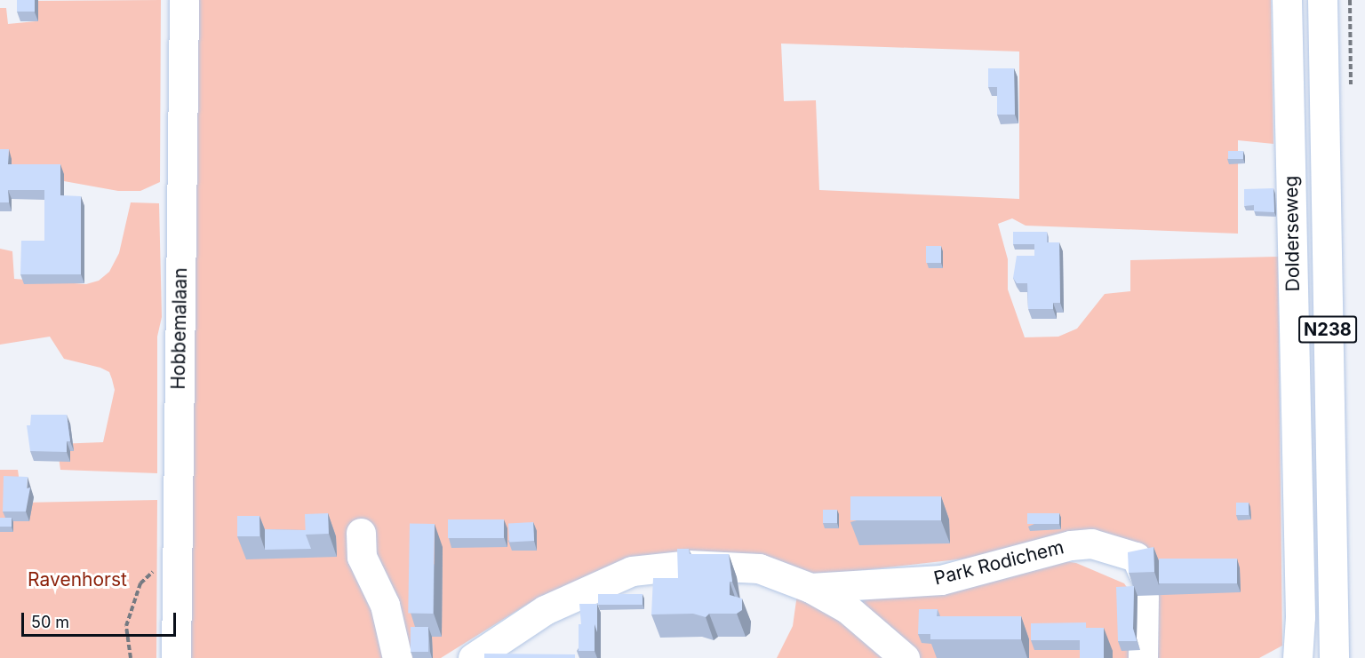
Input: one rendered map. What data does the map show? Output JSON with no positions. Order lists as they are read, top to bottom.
{
  "streets": {
    "street": [
      "Dolderseweg",
      "Hobbemalaan",
      "N238",
      "Park Rodichem"
    ]
  },
  "parks": ["Ravenhorst"],
  "scale_bar": "50 m"
}
